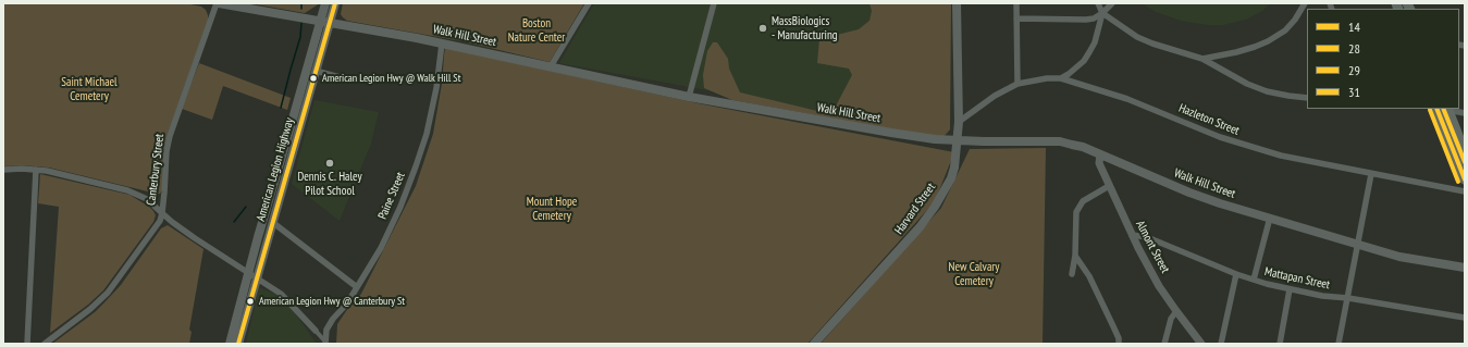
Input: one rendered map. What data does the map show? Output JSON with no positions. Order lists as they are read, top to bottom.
{
  "streets": {
    "main road": ["Walk Hill Street", "American Legion Highway", "Harvard Street"],
    "street": [
      "Hazleton Street",
      "Canterbury Street",
      "Paine Street",
      "Almont Street",
      "Mattapan Street"
    ]
  },
  "crossings": [
    ["Walk Hill Street", "Canterbury Street"],
    ["Walk Hill Street", "American Legion Highway"],
    ["Walk Hill Street", "Paine Street"],
    ["Walk Hill Street", "Harvard Street"],
    ["Walk Hill Street", "Almont Street"],
    ["Hazleton Street", "Harvard Street"],
    ["Canterbury Street", "American Legion Highway"],
    ["Canterbury Street", "Paine Street"],
    ["Almont Street", "Mattapan Street"]
  ],
  "parks": [
    "Boston Nature Center",
    "Saint Michael Cemetery",
    "Mount Hope Cemetery",
    "New Calvary Cemetery"
  ],
  "places": [
    "MassBiologics - Manufacturing",
    "American Legion Hwy @ Walk Hill St",
    "Dennis C. Haley Pilot School",
    "American Legion Hwy @ Canterbury St"
  ],
  "lines": [
    "transit line 14",
    "transit line 28",
    "transit line 31",
    "transit line 29"
  ],
  "legend": [
    "14",
    "28",
    "29",
    "31"
  ]
}
